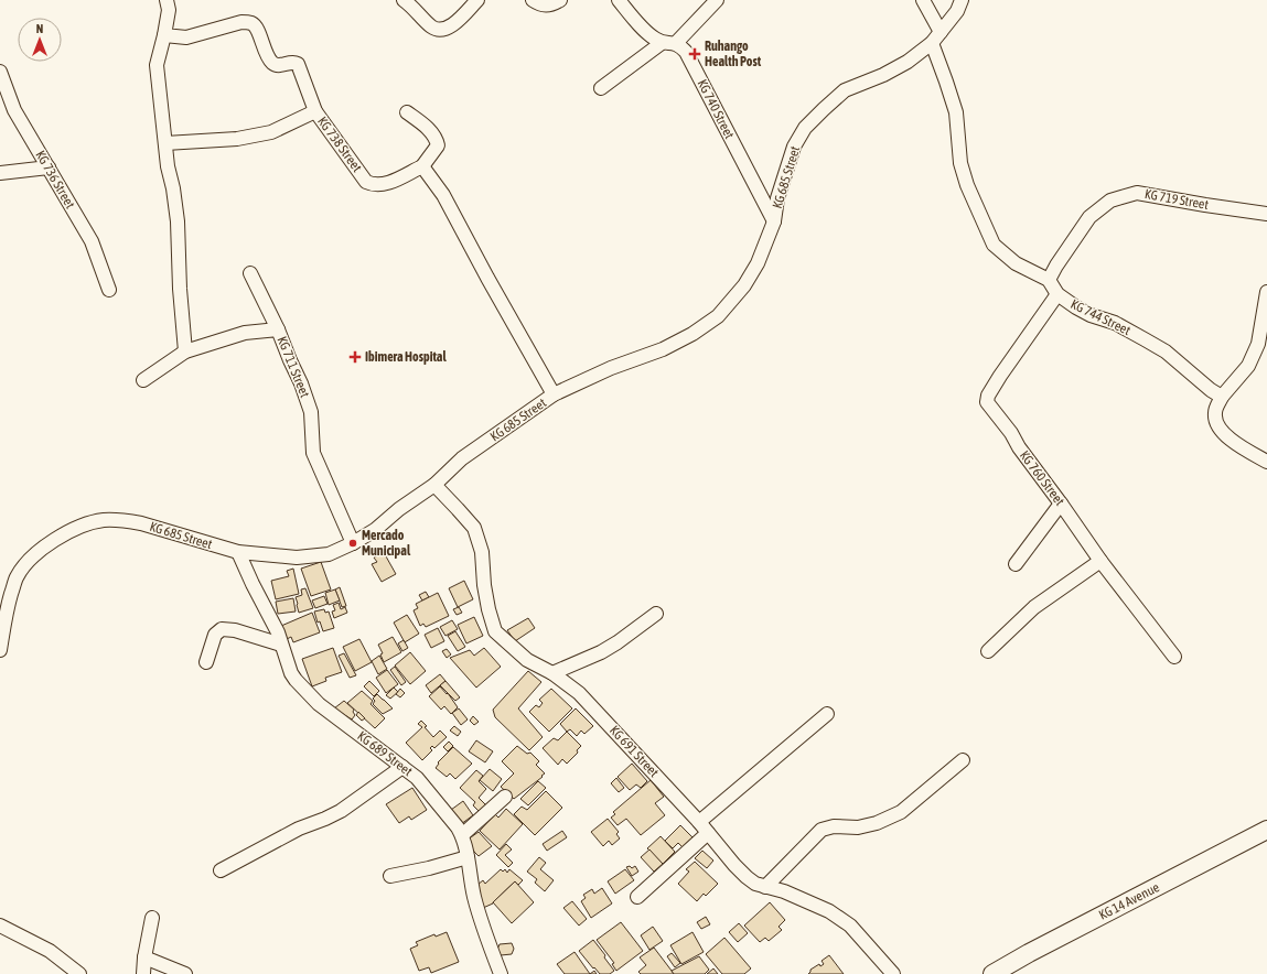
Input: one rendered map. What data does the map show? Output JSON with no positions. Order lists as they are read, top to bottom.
{
  "streets": {
    "main road": ["KG 14 Avenue"],
    "street": [
      "KG 740 Street",
      "KG 738 Street",
      "KG 685 Street",
      "KG 736 Street",
      "KG 719 Street",
      "KG 744 Street",
      "KG 711 Street",
      "KG 760 Street",
      "KG 691 Street",
      "KG 689 Street"
    ]
  },
  "crossings": [
    ["KG 740 Street", "KG 685 Street"],
    ["KG 685 Street", "KG 711 Street"],
    ["KG 685 Street", "KG 691 Street"],
    ["KG 685 Street", "KG 689 Street"],
    ["KG 719 Street", "KG 744 Street"],
    ["KG 744 Street", "KG 760 Street"]
  ],
  "places": {
    "health": ["Ruhango Health Post", "Ibimera Hospital"],
    "other": ["Mercado Municipal"]
  },
  "north": "top"
}
